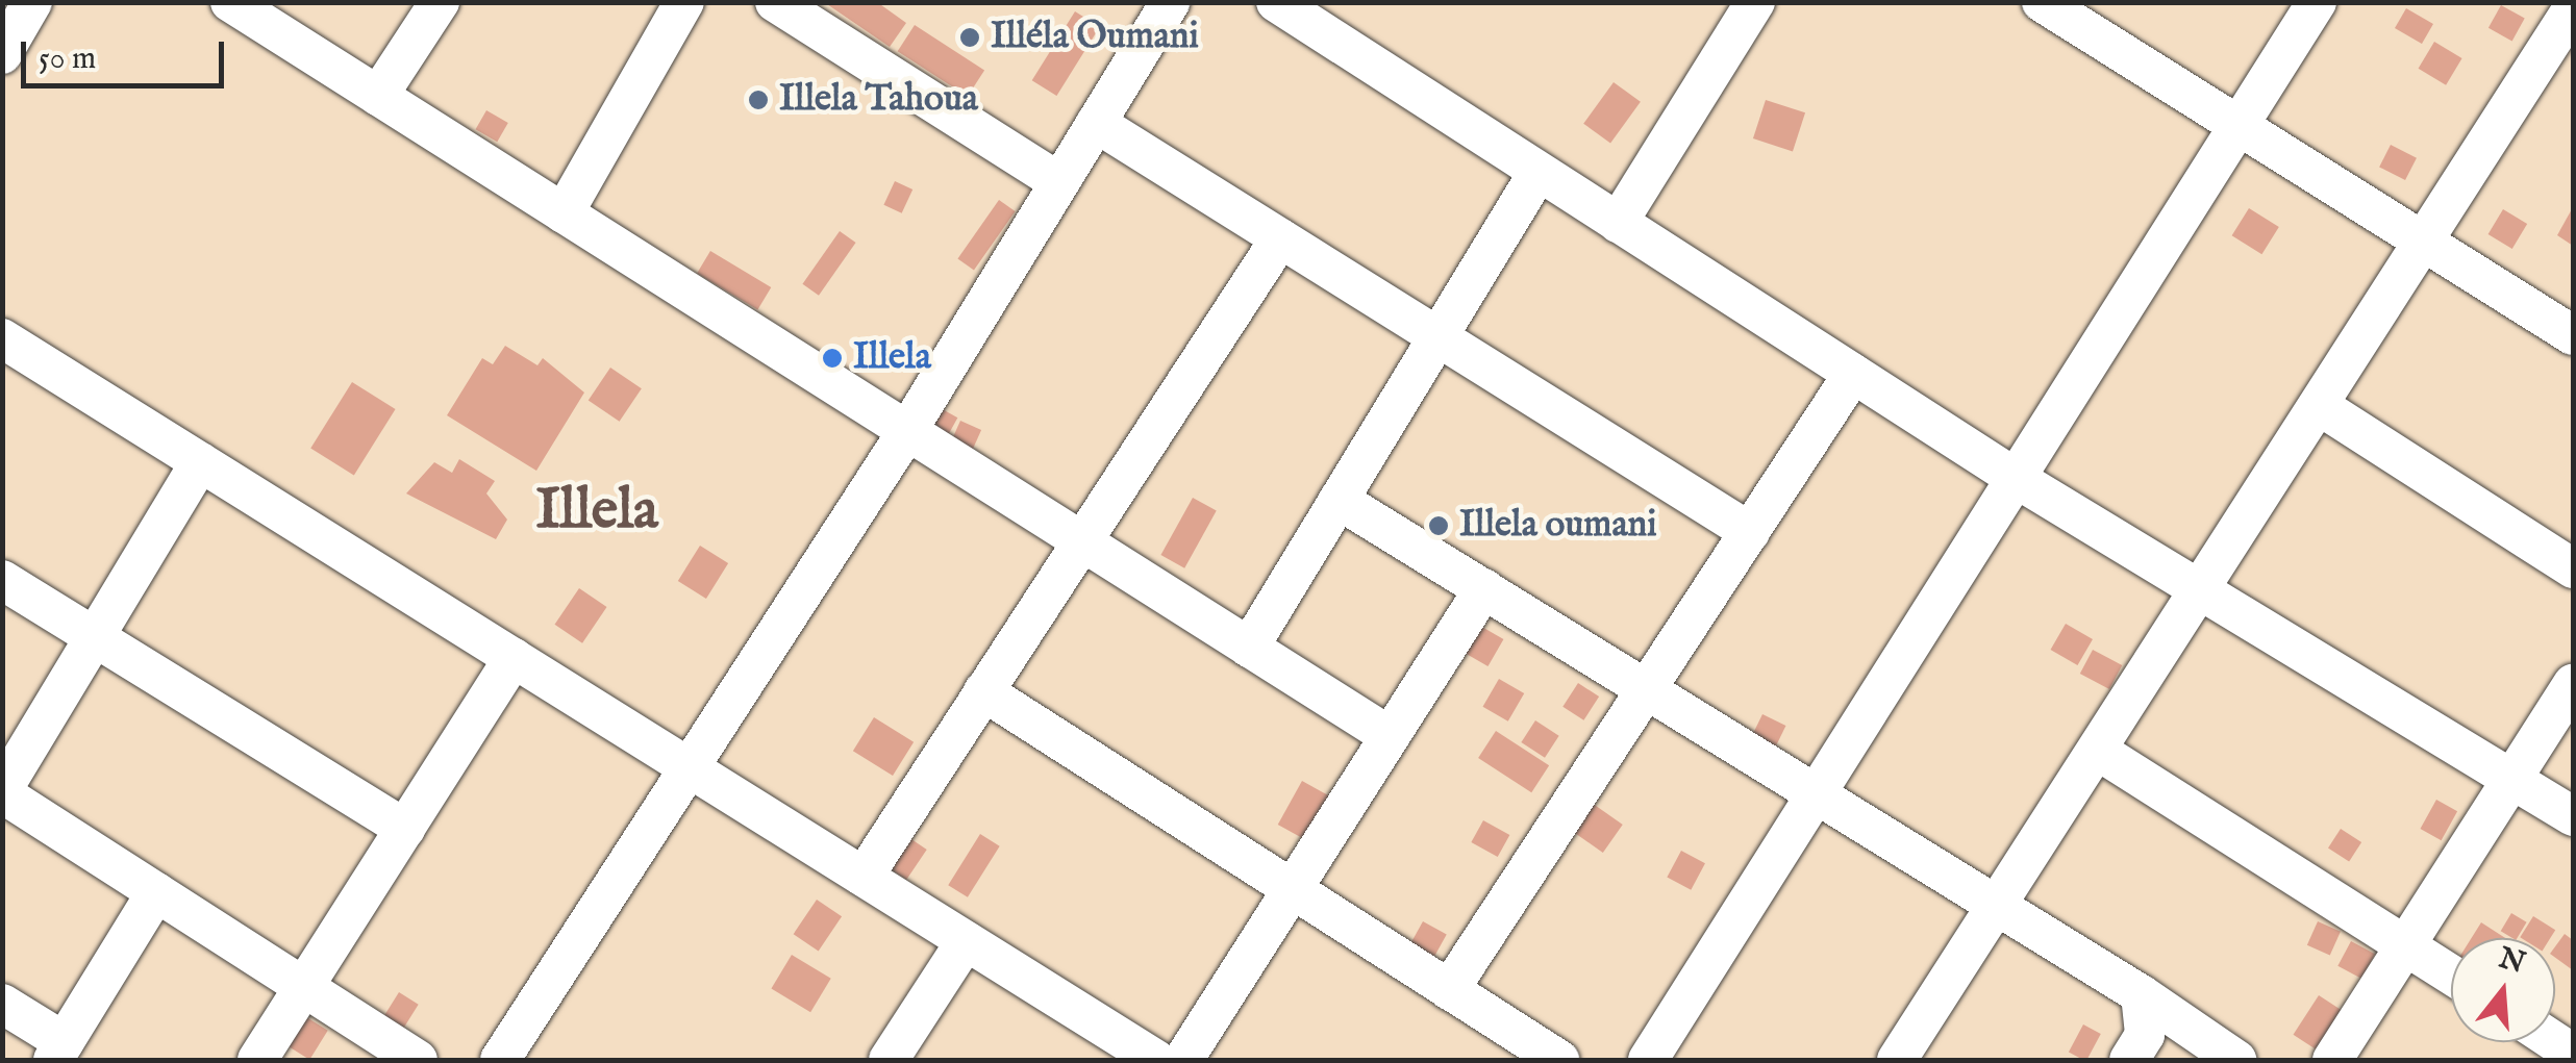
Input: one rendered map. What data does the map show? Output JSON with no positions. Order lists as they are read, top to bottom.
{
  "districts": ["Illela"],
  "places": [
    "Illéla Oumani",
    "Illela Tahoua",
    "Illela",
    "Illela oumani"
  ],
  "scale_bar": "50 m",
  "north": "top"
}
